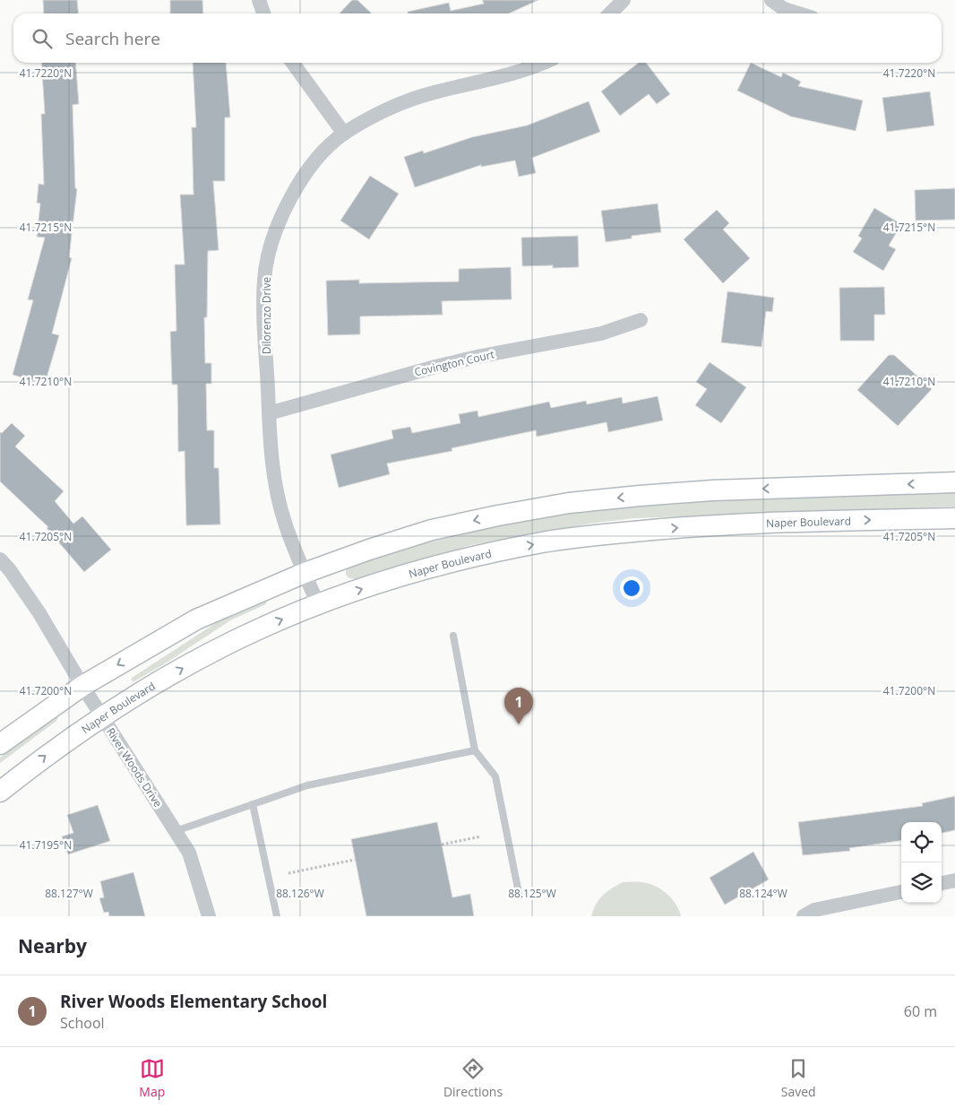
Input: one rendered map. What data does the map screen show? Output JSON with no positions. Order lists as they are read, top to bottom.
{
  "streets": {
    "main road": ["Naper Boulevard"],
    "street": ["Dilorenzo Drive", "Covington Court", "River Woods Drive"]
  },
  "crossings": [
    ["Dilorenzo Drive", "Covington Court"],
    ["Dilorenzo Drive", "Naper Boulevard"],
    ["Naper Boulevard", "River Woods Drive"]
  ],
  "page": {
    "search": "Search here",
    "pins": "1",
    "heading": "Nearby",
    "list": [
      {
        "mark": "1",
        "name": "River Woods Elementary School",
        "note": "School",
        "value": "60 m"
      }
    ],
    "nav": ["Map", "Directions", "Saved"]
  },
  "coordinates": [
    "41.7220°N",
    "41.7215°N",
    "41.7210°N",
    "41.7205°N",
    "41.7200°N",
    "41.7195°N",
    "88.127°W",
    "88.126°W",
    "88.125°W",
    "88.124°W"
  ]
}
